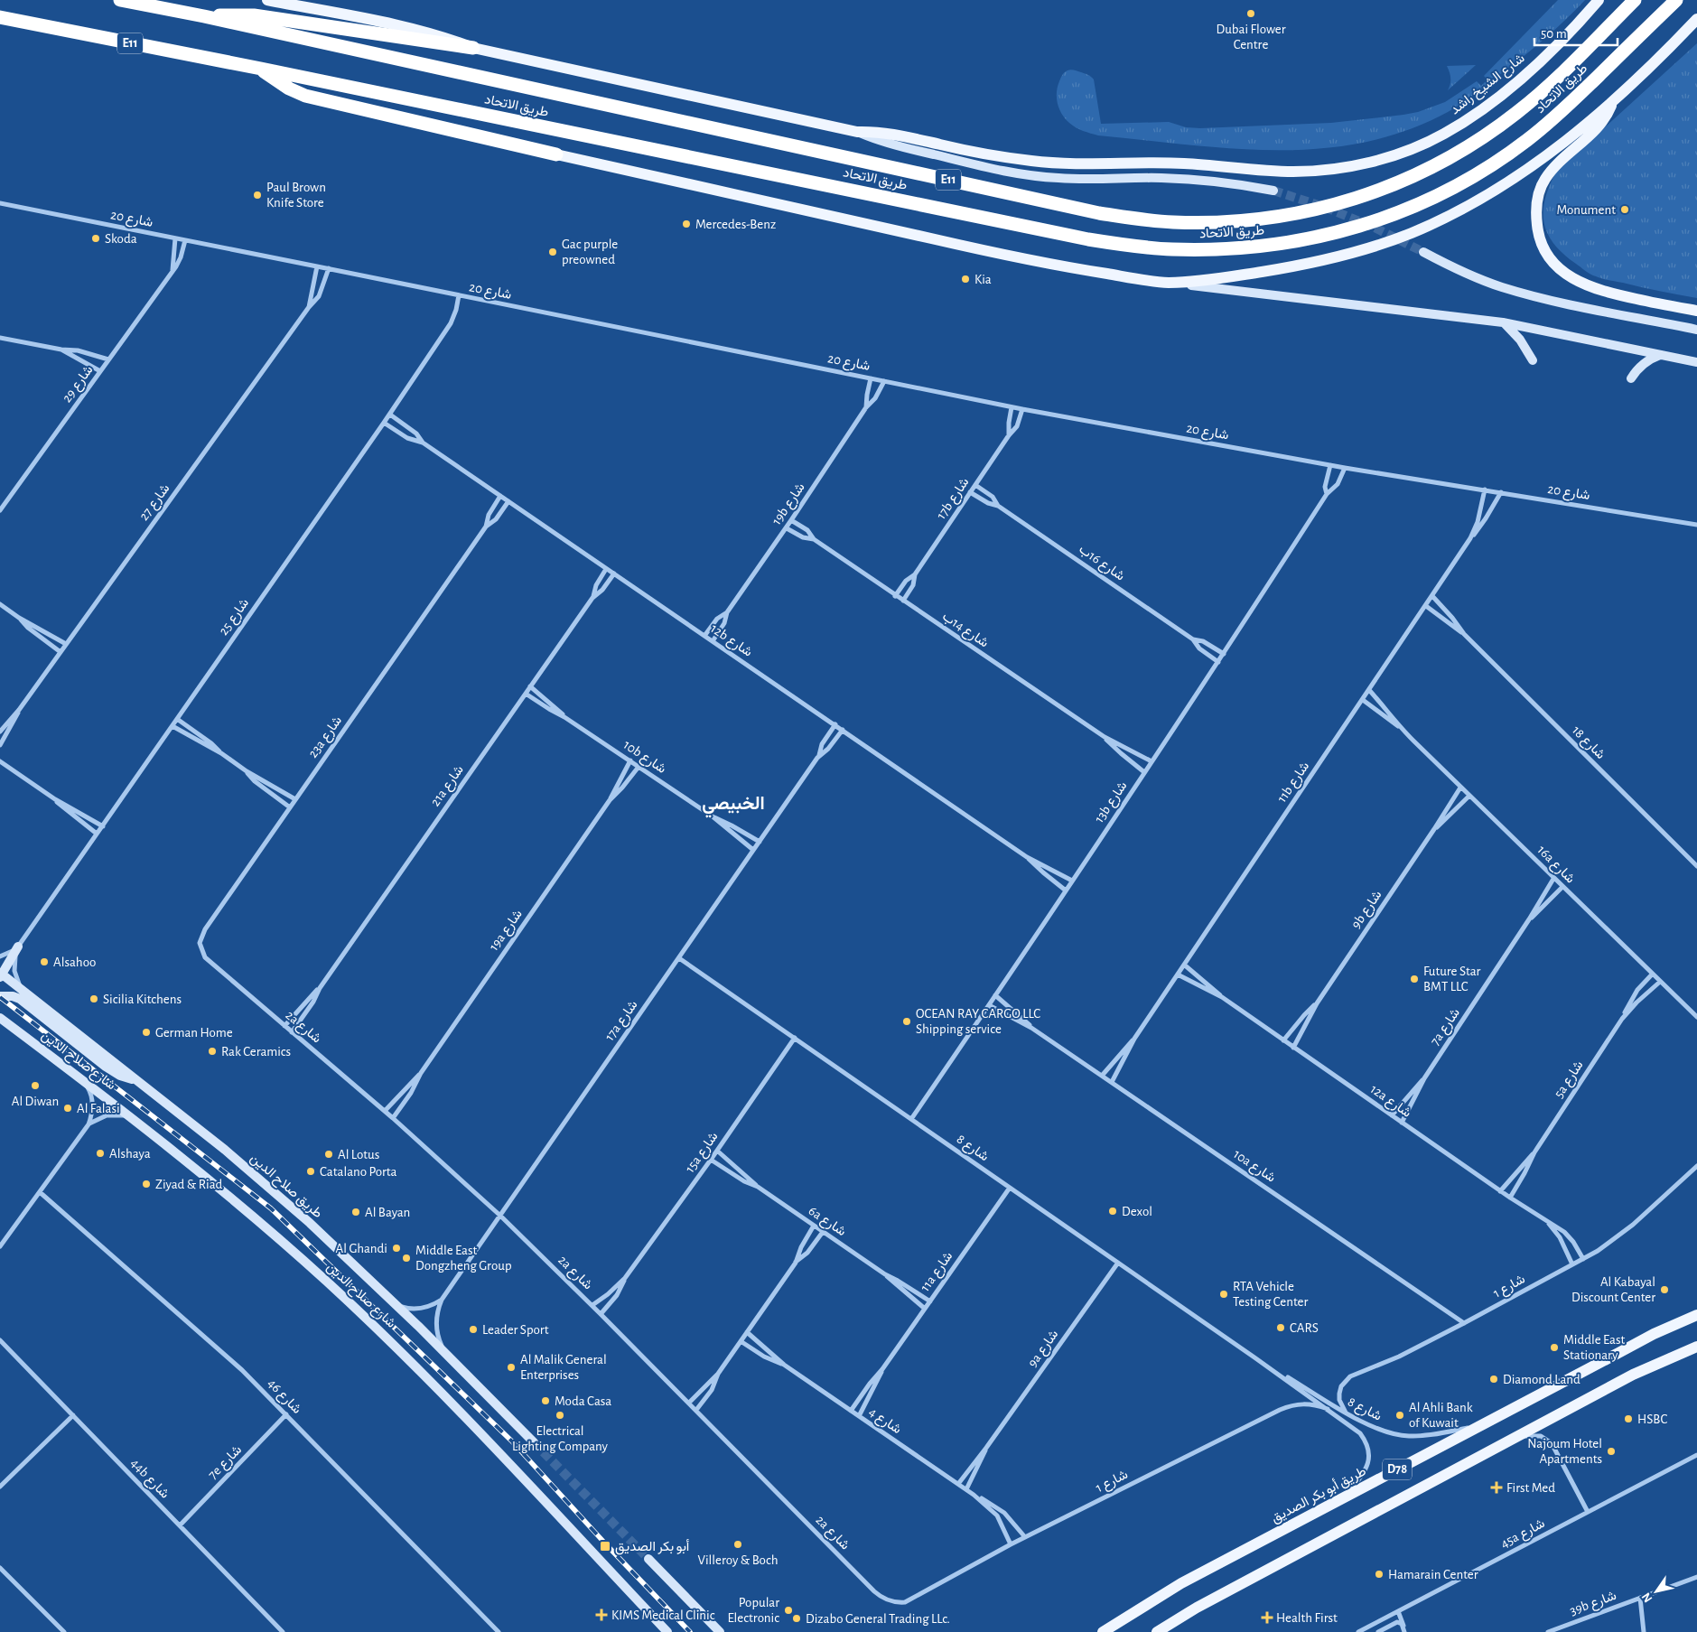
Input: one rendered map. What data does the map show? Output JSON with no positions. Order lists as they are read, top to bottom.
{
  "streets": {
    "highway": ["E11", "طريق الاتحاد"],
    "main road": [
      "شارع الشيخ راشد",
      "شارع صلاح الدين",
      "طريق صلاح الدين",
      "D78",
      "طريق أبو بكر الصديق"
    ],
    "street": [
      "شارع 20",
      "شارع 29",
      "17b شارع",
      "شارع 27",
      "19b شارع",
      "شارع 16ب",
      "شارع 25",
      "شارع 14ب",
      "12b شارع",
      "23a شارع",
      "شارع 18",
      "10b شارع",
      "11b شارع",
      "21a شارع",
      "13b شارع",
      "16a شارع",
      "9b شارع",
      "19a شارع",
      "17a شارع",
      "2a شارع",
      "7a شارع",
      "5a شارع",
      "12a شارع",
      "شارع 8",
      "15a شارع",
      "10a شارع",
      "6a شارع",
      "11a شارع",
      "شارع 1",
      "9a شارع",
      "شارع 46",
      "شارع 4",
      "7e شارع",
      "44b شارع",
      "45a شارع",
      "39b شارع"
    ]
  },
  "crossings": [
    ["شارع 20", "شارع 29"],
    ["شارع 20", "17b شارع"],
    ["شارع 20", "شارع 27"],
    ["شارع 20", "19b شارع"],
    ["شارع 20", "شارع 25"],
    ["شارع 20", "11b شارع"],
    ["شارع 20", "13b شارع"],
    ["17b شارع", "شارع 16ب"],
    ["17b شارع", "شارع 14ب"],
    ["19b شارع", "شارع 14ب"],
    ["19b شارع", "12b شارع"],
    ["شارع 16ب", "13b شارع"],
    ["شارع 25", "12b شارع"],
    ["شارع 25", "طريق صلاح الدين"],
    ["شارع 14ب", "13b شارع"],
    ["12b شارع", "21a شارع"],
    ["12b شارع", "13b شارع"],
    ["12b شارع", "17a شارع"],
    ["23a شارع", "2a شارع"],
    ["شارع 18", "11b شارع"],
    ["10b شارع", "21a شارع"],
    ["10b شارع", "19a شارع"],
    ["10b شارع", "17a شارع"],
    ["11b شارع", "16a شارع"],
    ["11b شارع", "12a شارع"],
    ["11b شارع", "10a شارع"],
    ["21a شارع", "2a شارع"],
    ["13b شارع", "شارع 8"],
    ["13b شارع", "10a شارع"],
    ["16a شارع", "9b شارع"],
    ["16a شارع", "7a شارع"],
    ["16a شارع", "5a شارع"],
    ["9b شارع", "12a شارع"],
    ["19a شارع", "2a شارع"],
    ["17a شارع", "2a شارع"],
    ["17a شارع", "شارع 8"],
    ["17a شارع", "طريق صلاح الدين"],
    ["2a شارع", "15a شارع"],
    ["2a شارع", "شارع 1"],
    ["7a شارع", "12a شارع"],
    ["5a شارع", "12a شارع"],
    ["12a شارع", "شارع 1"],
    ["شارع 8", "15a شارع"],
    ["شارع 8", "11a شارع"],
    ["شارع 8", "شارع 1"],
    ["شارع 8", "9a شارع"],
    ["شارع 8", "طريق أبو بكر الصديق"],
    ["15a شارع", "6a شارع"],
    ["10a شارع", "شارع 1"],
    ["6a شارع", "11a شارع"],
    ["11a شارع", "شارع 4"],
    ["شارع 1", "شارع 4"],
    ["9a شارع", "شارع 4"],
    ["شارع 46", "7e شارع"],
    ["7e شارع", "44b شارع"]
  ],
  "districts": ["الخبيصي"],
  "places": {
    "other": [
      "Dubai Flower Centre",
      "Paul Brown Knife Store",
      "Monument",
      "Mercedes-Benz",
      "Skoda",
      "Gac purple preowned",
      "Kia",
      "Alsahoo",
      "Future Star BMT LLC",
      "Sicilia Kitchens",
      "OCEAN RAY CARGO LLC Shipping service",
      "German Home",
      "Rak Ceramics",
      "Al Diwan",
      "Al Falasi",
      "Alshaya",
      "Al Lotus",
      "Catalano Porta",
      "Ziyad & Riad",
      "Dexol",
      "Al Bayan",
      "Al Ghandi",
      "Middle East Dongzheng Group",
      "Al Kabayal Discount Center",
      "RTA Vehicle Testing Center",
      "CARS",
      "Leader Sport",
      "Middle East Stationary",
      "Al Malik General Enterprises",
      "Diamond Land",
      "Moda Casa",
      "Electrical Lighting Company",
      "Al Ahli Bank of Kuwait",
      "HSBC",
      "Najoum Hotel Apartments",
      "Villeroy & Boch",
      "Hamarain Center",
      "Popular Electronic",
      "Dizabo General Trading LLc."
    ],
    "health": ["First Med", "KIMS Medical Clinic", "Health First"],
    "transit": ["أبو بكر الصديق"]
  },
  "scale_bar": "50 m",
  "north": "bottom left"
}
